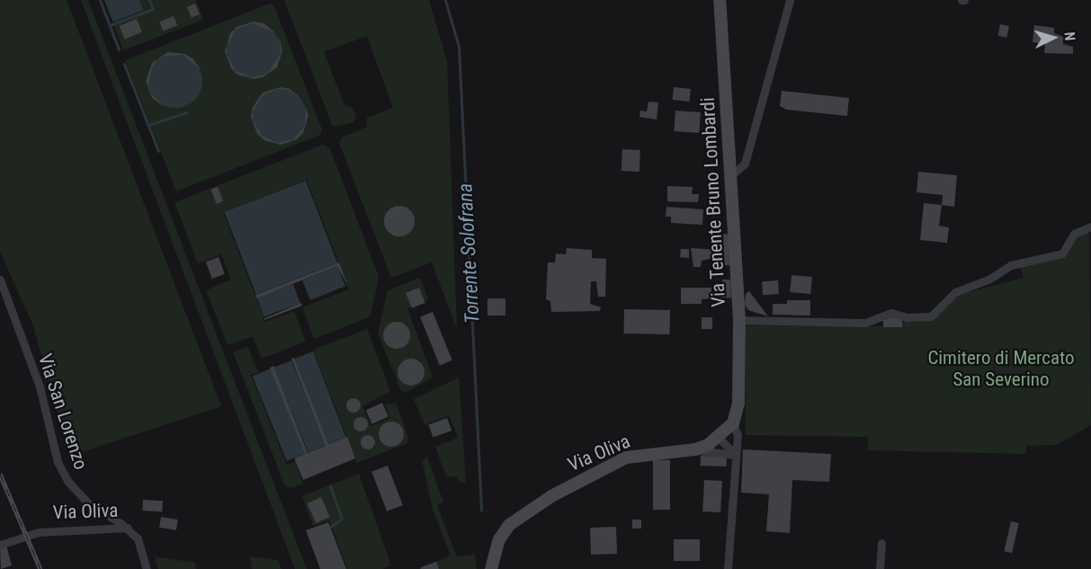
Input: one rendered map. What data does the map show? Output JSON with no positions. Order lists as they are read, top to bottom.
{
  "streets": {
    "main road": ["Via Tenente Bruno Lombardi", "Via Oliva"],
    "street": ["Via San Lorenzo"]
  },
  "crossings": [
    ["Via Tenente Bruno Lombardi", "Via Oliva"],
    ["Via San Lorenzo", "Via Oliva"]
  ],
  "water": ["Torrente Solofrana"],
  "parks": ["Cimitero di Mercato San Severino"],
  "north": "right"
}
